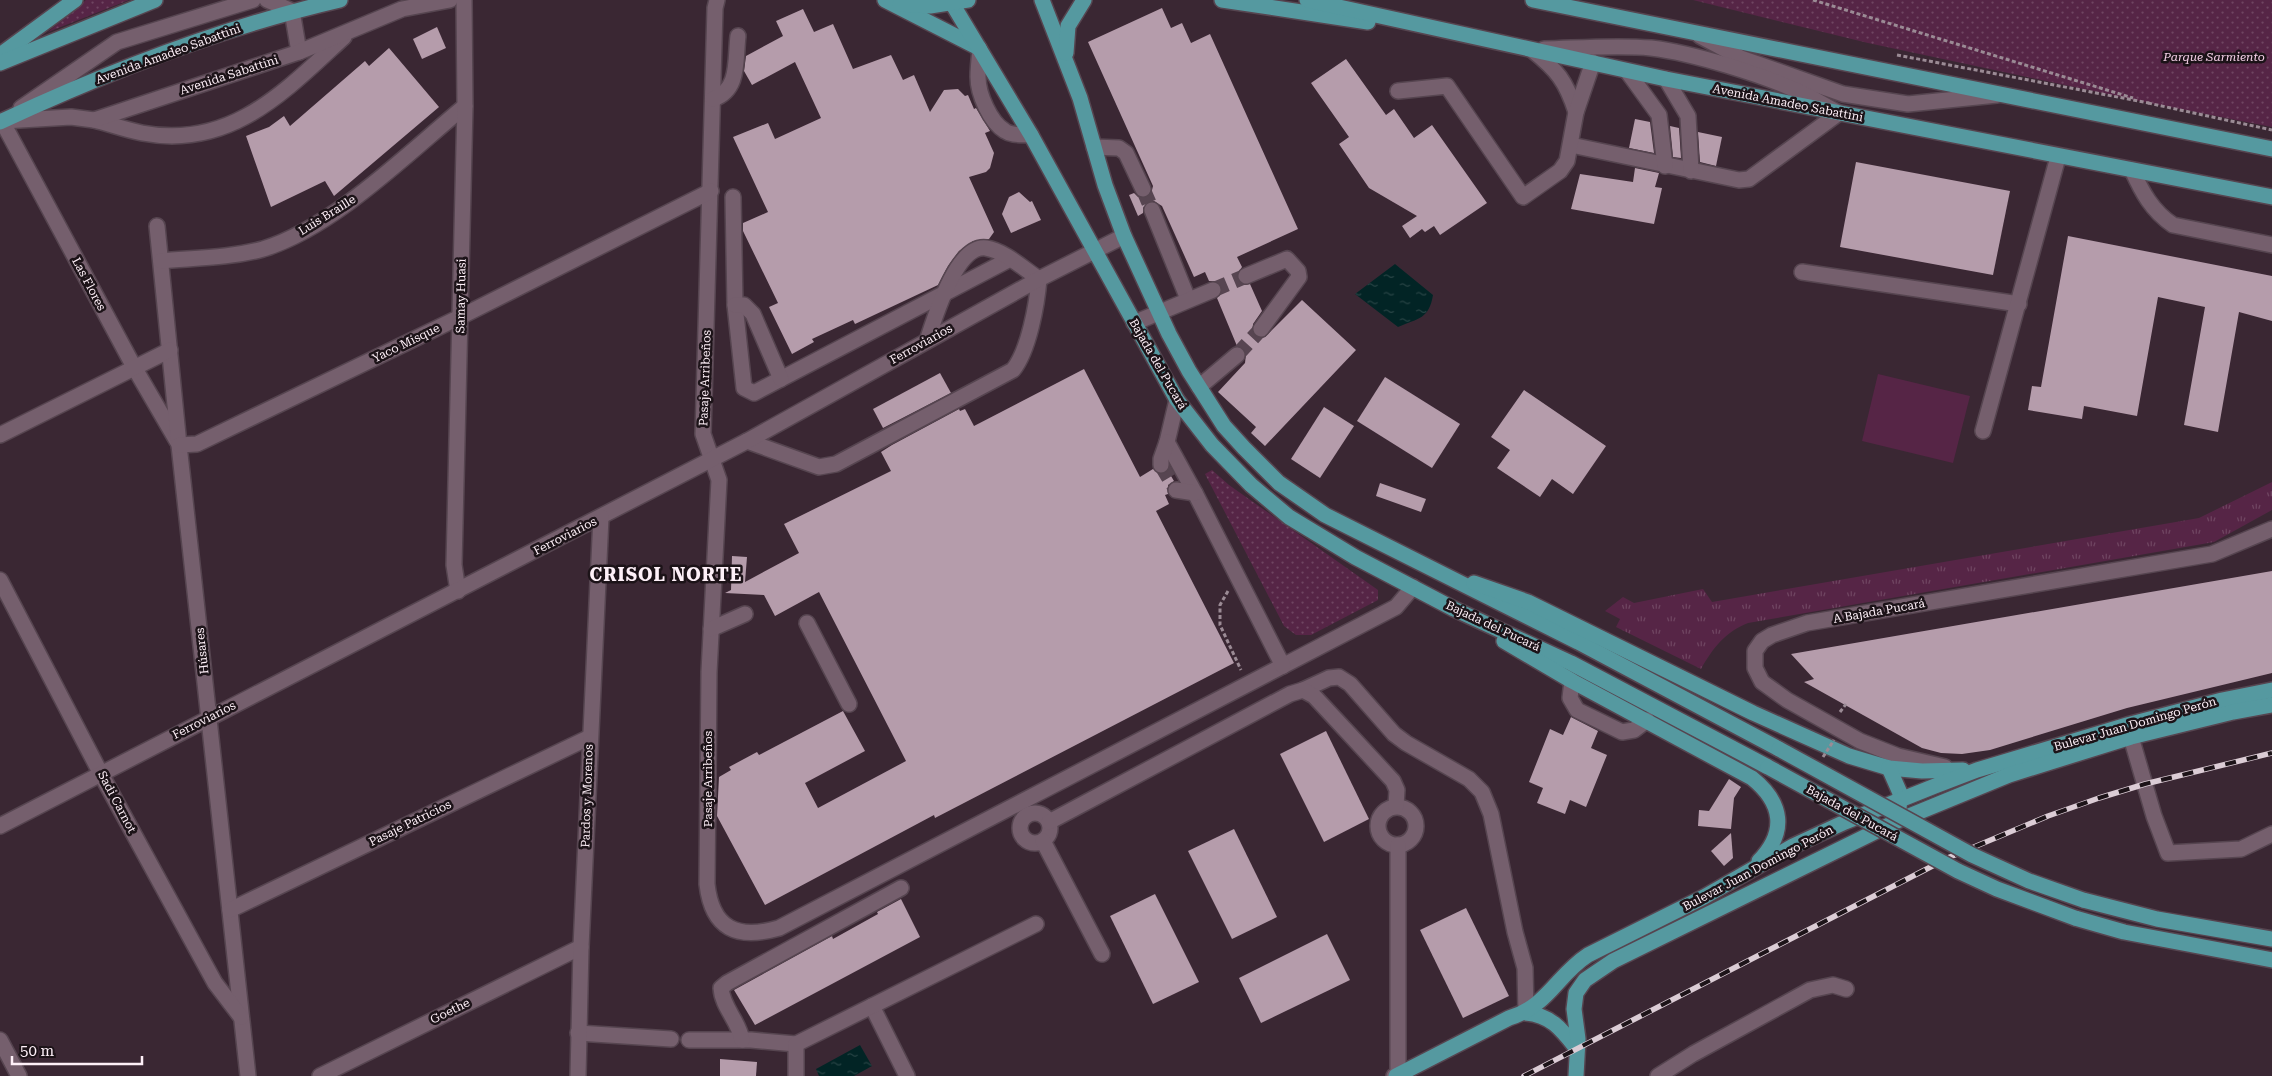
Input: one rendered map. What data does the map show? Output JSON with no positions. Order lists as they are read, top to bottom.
{
  "streets": {
    "main road": ["Avenida Amadeo Sabattini", "Bajada del Pucará", "Bulevar Juan Domingo Perón"],
    "street": [
      "Avenida Sabattini",
      "Luis Braille",
      "Las Flores",
      "Samay Huasi",
      "Yaco Misque",
      "Ferroviarios",
      "Pasaje Arribeños",
      "A Bajada Pucará",
      "Húsares",
      "Pardos y Morenos",
      "Sadi Carnot",
      "Pasaje Patricios",
      "Goethe"
    ]
  },
  "crossings": [
    ["Avenida Amadeo Sabattini", "Avenida Sabattini"],
    ["Avenida Amadeo Sabattini", "Las Flores"],
    ["Avenida Sabattini", "Las Flores"],
    ["Luis Braille", "Samay Huasi"],
    ["Luis Braille", "Húsares"],
    ["Las Flores", "Yaco Misque"],
    ["Las Flores", "Húsares"],
    ["Samay Huasi", "Yaco Misque"],
    ["Samay Huasi", "Ferroviarios"],
    ["Yaco Misque", "Pasaje Arribeños"],
    ["Yaco Misque", "Húsares"],
    ["Ferroviarios", "Bajada del Pucará"],
    ["Ferroviarios", "Pasaje Arribeños"],
    ["Ferroviarios", "Húsares"],
    ["Ferroviarios", "Pardos y Morenos"],
    ["Ferroviarios", "Sadi Carnot"],
    ["A Bajada Pucará", "Bulevar Juan Domingo Perón"],
    ["Húsares", "Sadi Carnot"],
    ["Húsares", "Pasaje Patricios"],
    ["Pardos y Morenos", "Pasaje Patricios"],
    ["Pardos y Morenos", "Goethe"]
  ],
  "districts": ["CRISOL NORTE"],
  "parks": ["Parque Sarmiento"],
  "scale_bar": "50 m"
}
